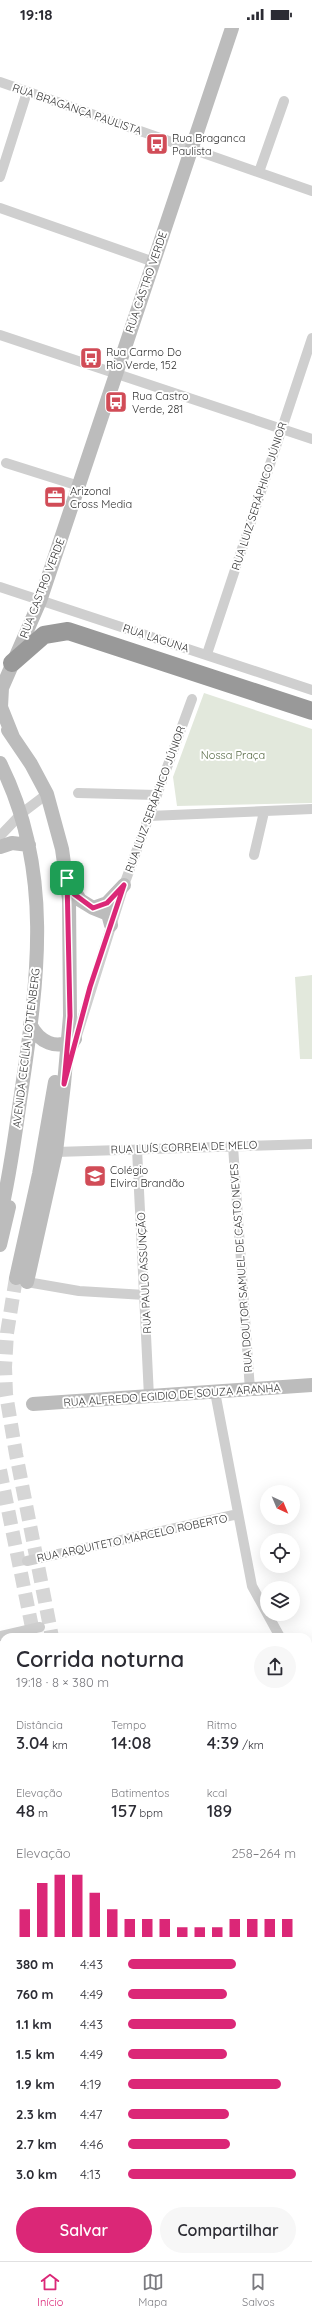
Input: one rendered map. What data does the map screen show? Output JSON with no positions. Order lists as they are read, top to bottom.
{
  "streets": {
    "main road": ["RUA CASTRO VERDE", "AVENIDA CECÍLIA LOTTENBERG", "RUA ALFREDO EGIDIO DE SOUZA ARANHA"],
    "street": [
      "RUA BRAGANÇA PAULISTA",
      "RUA LUIZ SERÁPHICO JÚNIOR",
      "RUA LAGUNA",
      "RUA LUÍS CORREIA DE MELO",
      "RUA DOUTOR SAMUEL DE CASTO NEVES",
      "RUA PAULO ASSUNÇÃO",
      "RUA ARQUITETO MARCELO ROBERTO"
    ]
  },
  "crossings": [
    ["RUA BRAGANÇA PAULISTA", "RUA CASTRO VERDE"],
    ["RUA CASTRO VERDE", "RUA LAGUNA"],
    ["RUA LUIZ SERÁPHICO JÚNIOR", "RUA LAGUNA"],
    ["RUA LUÍS CORREIA DE MELO", "RUA DOUTOR SAMUEL DE CASTO NEVES"],
    ["RUA LUÍS CORREIA DE MELO", "RUA PAULO ASSUNÇÃO"],
    ["RUA DOUTOR SAMUEL DE CASTO NEVES", "RUA ALFREDO EGIDIO DE SOUZA ARANHA"],
    ["RUA PAULO ASSUNÇÃO", "RUA ALFREDO EGIDIO DE SOUZA ARANHA"]
  ],
  "parks": ["Nossa Praça"],
  "places": {
    "bus stop": ["Rua Braganca Paulista", "Rua Carmo Do Rio Verde, 152", "Rua Castro Verde, 281"],
    "office": ["Arizonal Cross Media"],
    "school or university": ["Colégio Elvira Brandão"]
  },
  "north": "bottom right",
  "page": {
    "status": "19:18",
    "heading": ["Corrida noturna", "19:18 · 8 × 380 m"],
    "stats": [
      ["Distância", "3.04 km"],
      ["Tempo", "14:08"],
      ["Ritmo", "4:39 /km"],
      ["Elevação", "48 m"],
      ["Batimentos", "157 bpm"],
      ["kcal", "189"]
    ],
    "chart": ["Elevação", "258–264 m"],
    "list": [
      {
        "name": "380 m",
        "note": "4:43"
      },
      {
        "name": "760 m",
        "note": "4:49"
      },
      {
        "name": "1.1 km",
        "note": "4:43"
      },
      {
        "name": "1.5 km",
        "note": "4:49"
      },
      {
        "name": "1.9 km",
        "note": "4:19"
      },
      {
        "name": "2.3 km",
        "note": "4:47"
      },
      {
        "name": "2.7 km",
        "note": "4:46"
      },
      {
        "name": "3.0 km",
        "note": "4:13"
      }
    ],
    "buttons": ["Salvar", "Compartilhar"],
    "tabs": ["Início", "Mapa", "Salvos"]
  }
}
